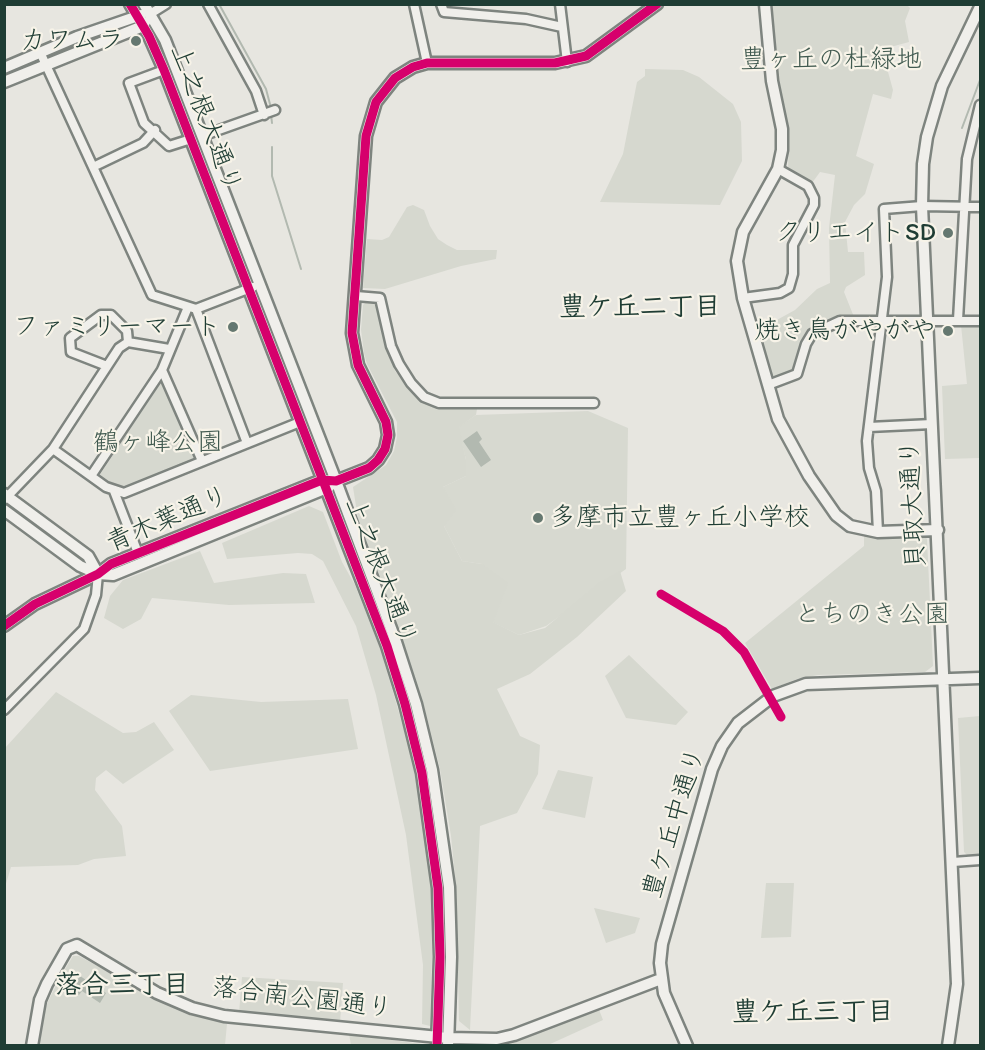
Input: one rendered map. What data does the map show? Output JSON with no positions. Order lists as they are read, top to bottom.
{
  "streets": {
    "street": [
      "上之根大通り",
      "貝取大通り",
      "青木葉通り",
      "豊ケ丘中通り",
      "落合南公園通り"
    ]
  },
  "crossings": [
    ["上之根大通り", "青木葉通り"],
    ["上之根大通り", "落合南公園通り"],
    ["貝取大通り", "豊ケ丘中通り"]
  ],
  "districts": ["豊ケ丘二丁目", "落合三丁目", "豊ケ丘三丁目"],
  "parks": ["豊ヶ丘の杜緑地", "鶴ヶ峰公園", "とちのき公園"],
  "places": [
    "カワムラ",
    "クリエイトSD",
    "ファミリーマート",
    "焼き鳥がやがや",
    "多摩市立豊ヶ丘小学校"
  ]
}
